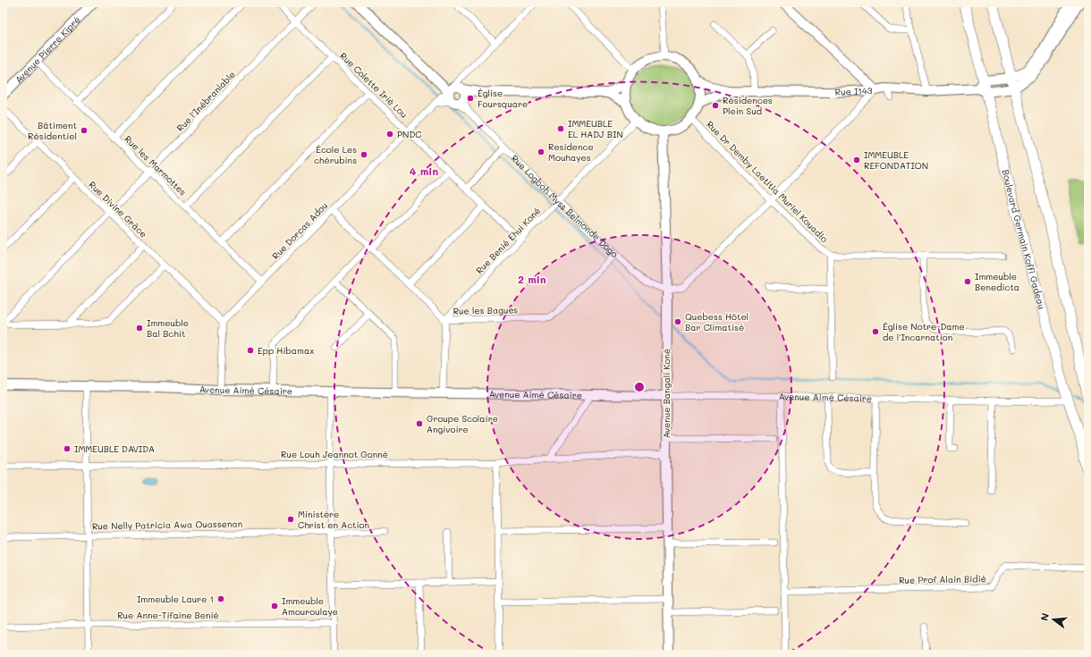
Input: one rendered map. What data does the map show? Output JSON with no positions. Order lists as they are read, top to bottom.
{
  "streets": {
    "main road": ["Boulevard Germain Koffi Gadeau"],
    "street": [
      "Avenue Pierre Kipré",
      "Rue Colette Irié Lou",
      "Rue I143",
      "Rue l'Inébranlable",
      "Rue les Marmottes",
      "Rue Dr Demby Laetitia Muriel Kouadio",
      "Rue Logboh Myss Belmonde Dogo",
      "Rue Divine Grâce",
      "Rue Dorcas Adou",
      "Rue Benié Ehui Koné",
      "Rue les Bagues",
      "Avenue Aimé Césaire",
      "Avenue Bangali Koné",
      "Rue Louh Jeannot Gonné",
      "Rue Nelly Patricia Awa Ouassenan",
      "Rue Prof Alain Bidié",
      "Rue Anne-Tifaine Benié"
    ]
  },
  "crossings": [
    ["Avenue Pierre Kipré", "Rue les Marmottes"],
    ["Rue Colette Irié Lou", "Rue l'Inébranlable"],
    ["Rue Colette Irié Lou", "Rue Dorcas Adou"],
    ["Rue Colette Irié Lou", "Rue Benié Ehui Koné"],
    ["Rue I143", "Rue Dr Demby Laetitia Muriel Kouadio"],
    ["Rue I143", "Boulevard Germain Koffi Gadeau"],
    ["Rue I143", "Rue Benié Ehui Koné"],
    ["Rue I143", "Avenue Bangali Koné"],
    ["Rue l'Inébranlable", "Rue les Marmottes"],
    ["Rue l'Inébranlable", "Rue Divine Grâce"],
    ["Rue les Marmottes", "Rue Dorcas Adou"],
    ["Rue Dr Demby Laetitia Muriel Kouadio", "Rue Benié Ehui Koné"],
    ["Rue Dr Demby Laetitia Muriel Kouadio", "Avenue Bangali Koné"],
    ["Rue Logboh Myss Belmonde Dogo", "Rue Dorcas Adou"],
    ["Rue Logboh Myss Belmonde Dogo", "Rue Benié Ehui Koné"],
    ["Rue Logboh Myss Belmonde Dogo", "Rue les Bagues"],
    ["Rue Logboh Myss Belmonde Dogo", "Avenue Bangali Koné"],
    ["Rue Divine Grâce", "Rue Dorcas Adou"],
    ["Rue Dorcas Adou", "Rue les Bagues"],
    ["Boulevard Germain Koffi Gadeau", "Avenue Aimé Césaire"],
    ["Rue Benié Ehui Koné", "Rue les Bagues"],
    ["Rue Benié Ehui Koné", "Avenue Bangali Koné"],
    ["Avenue Aimé Césaire", "Avenue Bangali Koné"],
    ["Avenue Bangali Koné", "Rue Louh Jeannot Gonné"]
  ],
  "places": [
    "Église Foursquare",
    "Résidences Plein Sud",
    "IMMEUBLE EL HADJ BIN",
    "Bâtiment Résidentiel",
    "PNDC",
    "Residence Mouhayes",
    "École Les chérubins",
    "IMMEUBLE REFONDATION",
    "Immeuble Benedicta",
    "Quebess Hôtel Bar Climatisé",
    "Immeuble Bal Bchit",
    "Église Notre-Dame de l'Incarnation",
    "Epp Hibamax",
    "Groupe Scolaire Angivoire",
    "IMMEUBLE DAVIDA",
    "Ministère Christ en Action",
    "Immeuble Laure 1",
    "Immeuble Amouroulaye"
  ],
  "north": "left",
  "rings": ["4 min", "2 min"]
}
